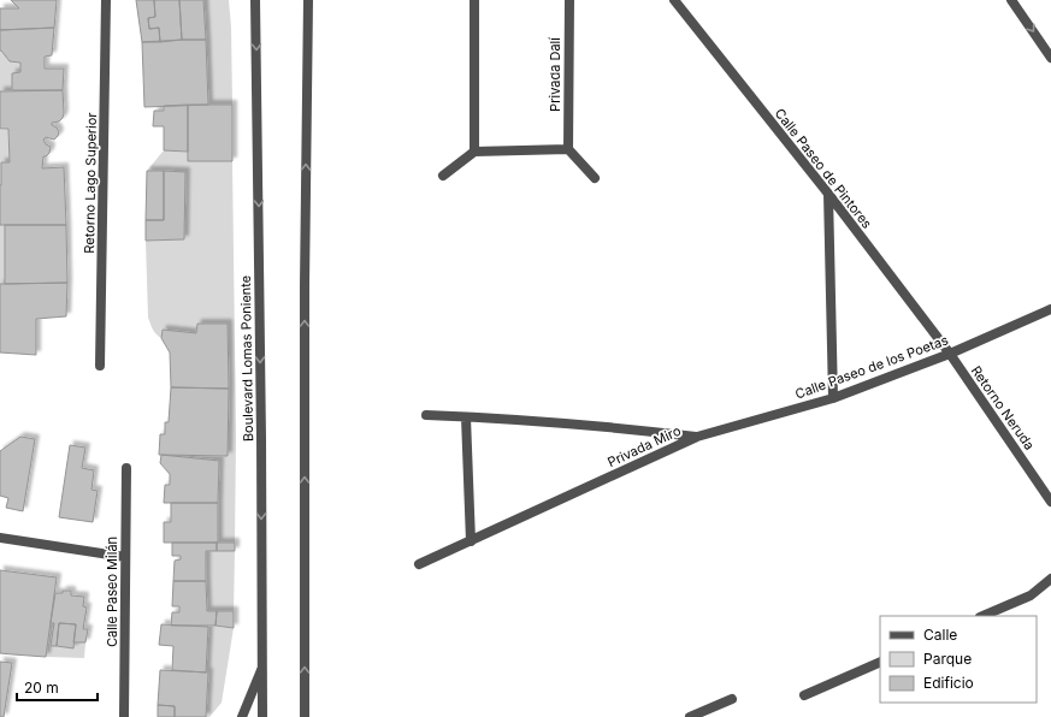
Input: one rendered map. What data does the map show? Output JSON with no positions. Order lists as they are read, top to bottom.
{
  "streets": {
    "street": [
      "Privada Dalí",
      "Calle Paseo de Pintores",
      "Retorno Lago Superior",
      "Boulevard Lomas Poniente",
      "Calle Paseo de los Poetas",
      "Retorno Neruda",
      "Privada Miro",
      "Calle Paseo Milán"
    ]
  },
  "crossings": [
    ["Calle Paseo de Pintores", "Calle Paseo de los Poetas"],
    ["Calle Paseo de Pintores", "Retorno Neruda"],
    ["Calle Paseo de los Poetas", "Retorno Neruda"],
    ["Calle Paseo de los Poetas", "Privada Miro"]
  ],
  "legend": ["Calle", "Parque", "Edificio"],
  "scale_bar": "20 m"
}
